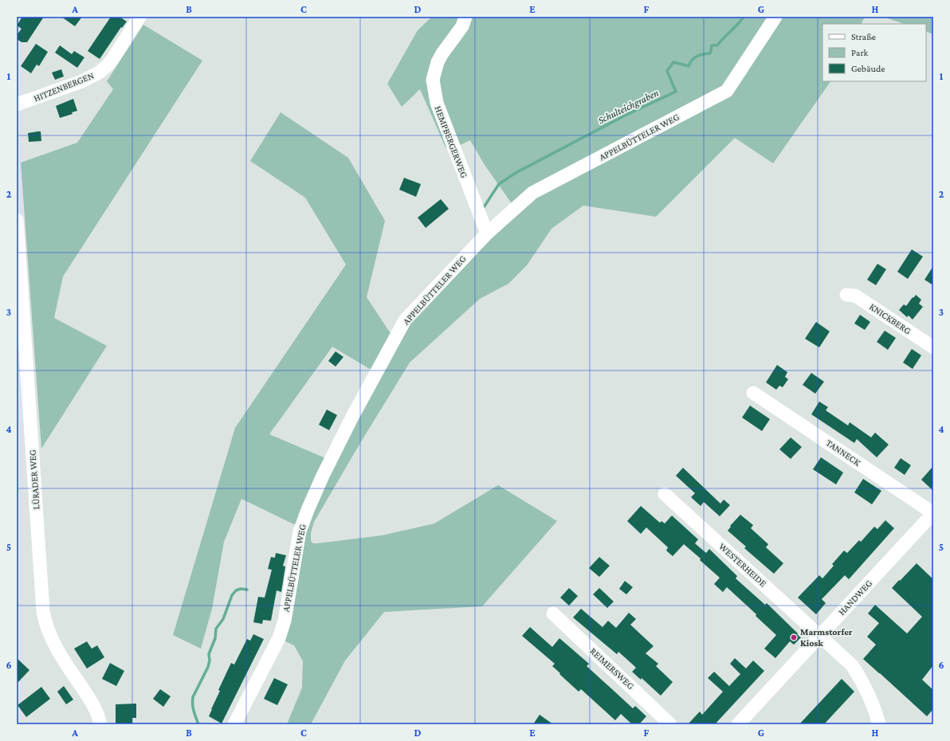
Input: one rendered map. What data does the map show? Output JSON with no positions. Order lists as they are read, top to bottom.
{
  "streets": {
    "street": [
      "HITZENBERGEN",
      "APPELBÜTTELER WEG",
      "HEMPBERGERWEG",
      "KNICKBERG",
      "TANNECK",
      "LÜRADER WEG",
      "WESTERHEIDE",
      "HANDWEG",
      "REIMERSWEG"
    ]
  },
  "crossings": [
    ["APPELBÜTTELER WEG", "HEMPBERGERWEG"],
    ["TANNECK", "HANDWEG"],
    ["WESTERHEIDE", "HANDWEG"]
  ],
  "water": ["Schulteichgraben"],
  "places": ["Marmstorfer Kiosk"],
  "legend": ["Straße", "Park", "Gebäude"],
  "grid": {
    "columns": [
      "A",
      "B",
      "C",
      "D",
      "E",
      "F",
      "G",
      "H"
    ],
    "rows": [
      "1",
      "2",
      "3",
      "4",
      "5",
      "6"
    ]
  }
}
